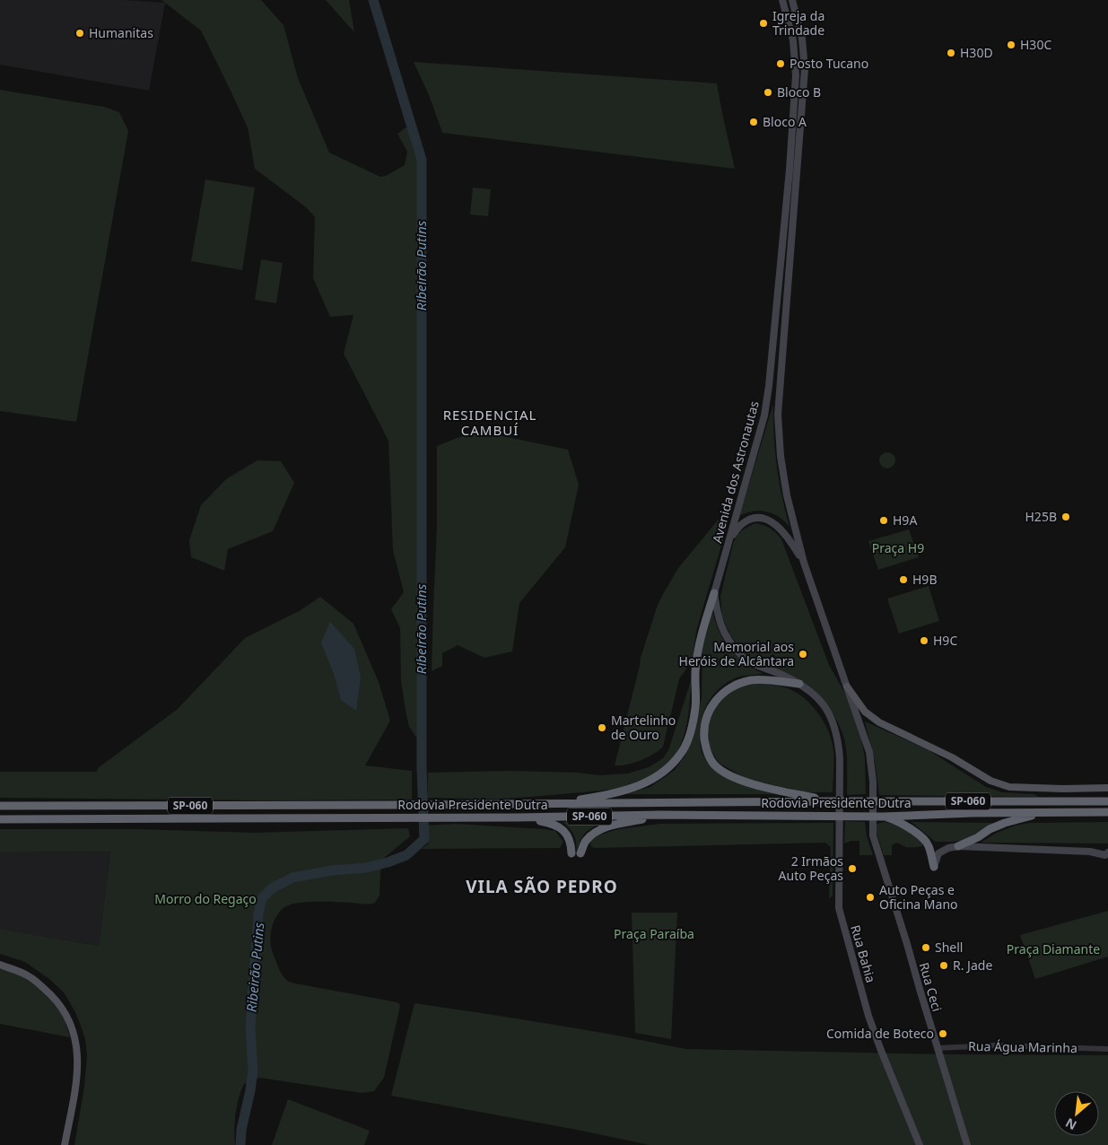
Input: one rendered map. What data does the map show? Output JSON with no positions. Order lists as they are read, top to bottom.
{
  "streets": {
    "highway": ["SP-060", "Rodovia Presidente Dutra"],
    "main road": ["Avenida dos Astronautas", "Rua Bahia", "Rua Ceci"],
    "street": ["Rua Água Marinha"]
  },
  "crossings": [
    ["Avenida dos Astronautas", "Rua Bahia"],
    ["Avenida dos Astronautas", "Rua Ceci"],
    ["Rua Ceci", "Rua Água Marinha"]
  ],
  "districts": ["RESIDENCIAL CAMBUÍ", "VILA SÃO PEDRO"],
  "water": ["Ribeirão Putins"],
  "parks": [
    "Praça H9",
    "Morro do Regaço",
    "Praça Paraíba",
    "Praça Diamante"
  ],
  "places": [
    "Igreja da Trindade",
    "Humanitas",
    "H30C",
    "H30D",
    "Posto Tucano",
    "Bloco B",
    "Bloco A",
    "H25B",
    "H9A",
    "H9B",
    "H9C",
    "Memorial aos Heróis de Alcântara",
    "Martelinho de Ouro",
    "2 Irmãos Auto Peças",
    "Auto Peças e Oficina Mano",
    "Shell",
    "R. Jade",
    "Comida de Boteco"
  ],
  "north": "bottom left"
}
